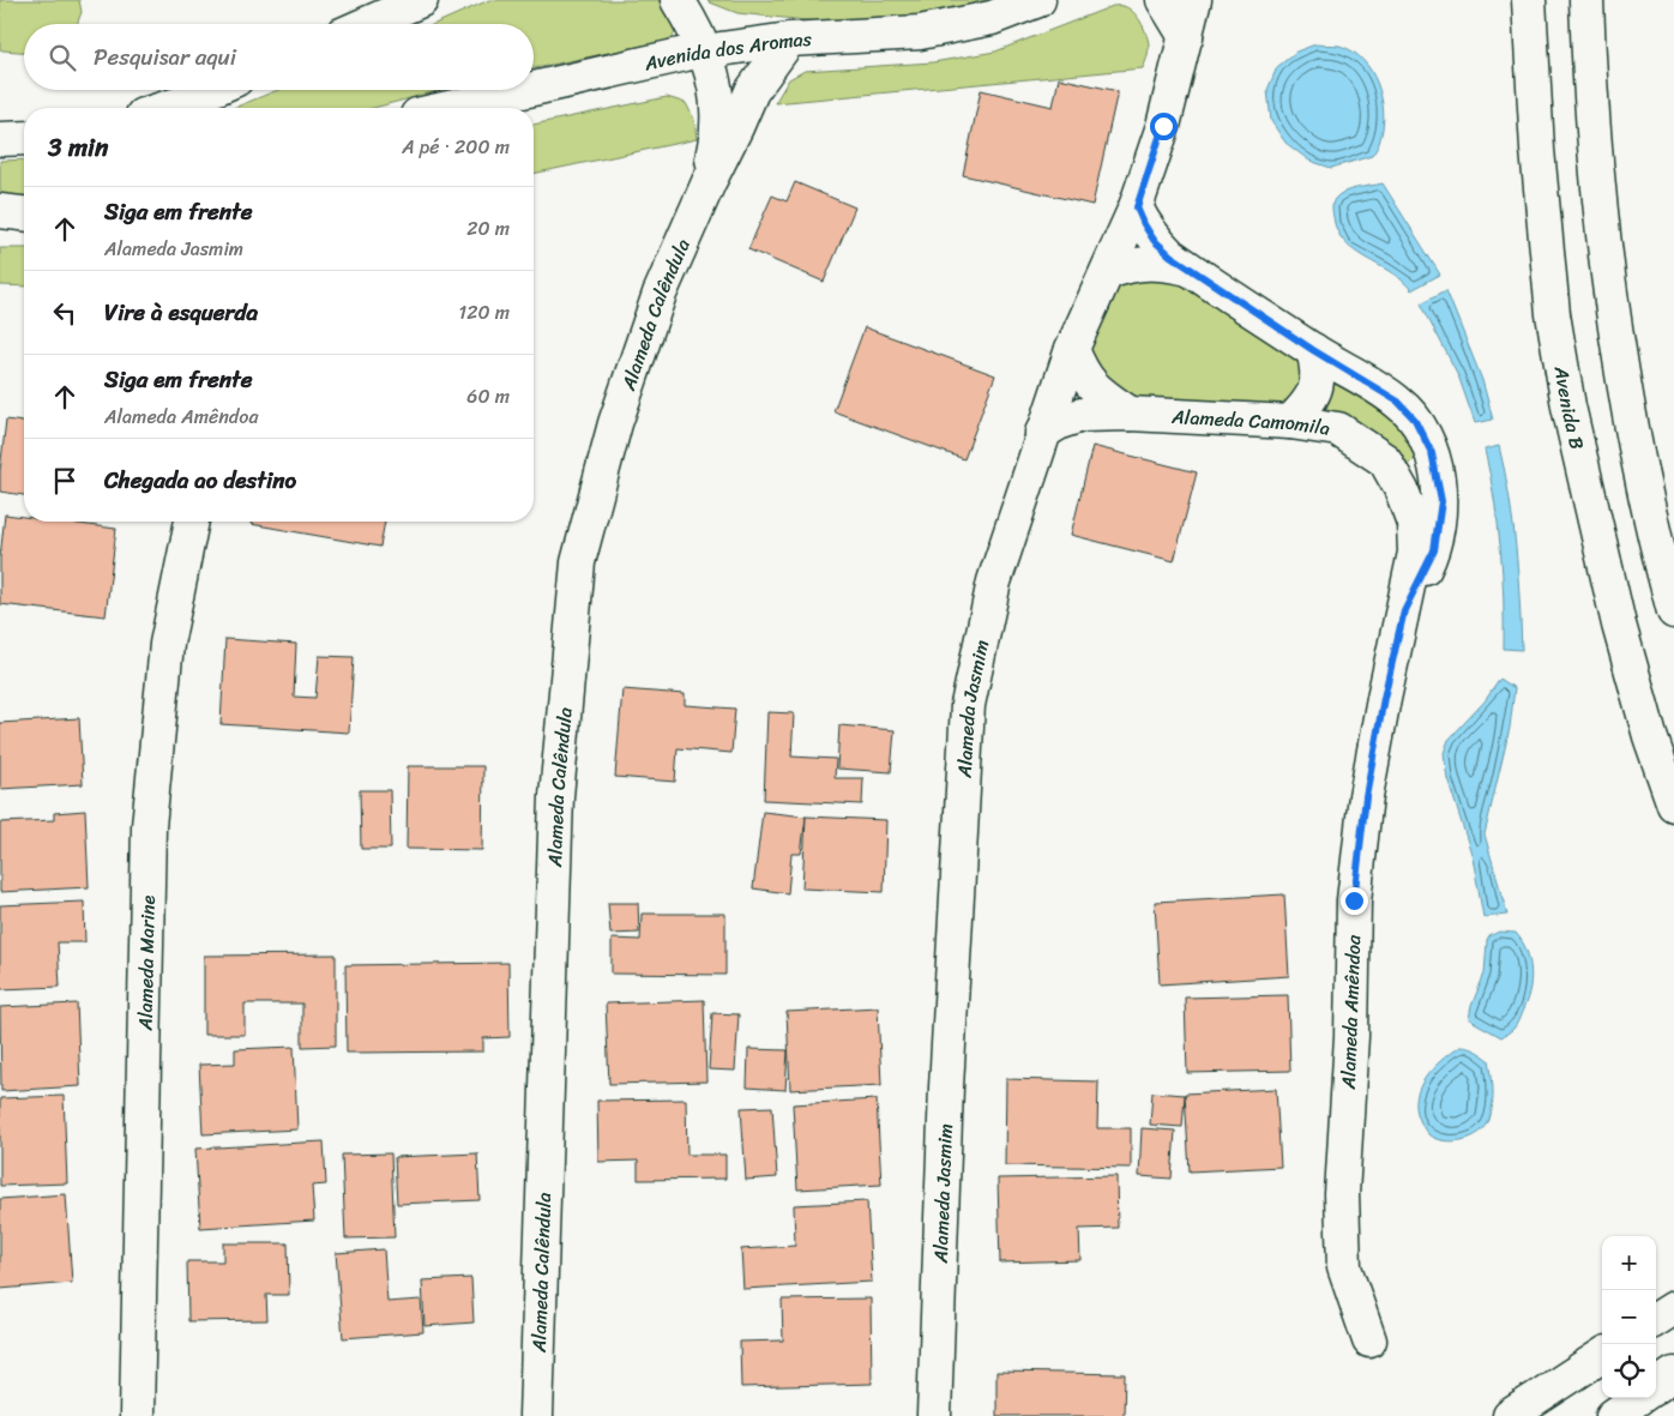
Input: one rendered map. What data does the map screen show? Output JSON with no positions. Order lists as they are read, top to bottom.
{
  "streets": {
    "street": [
      "Avenida dos Aromas",
      "Alameda Calêndula",
      "Avenida B",
      "Alameda Camomila",
      "Alameda Jasmim",
      "Alameda Marine",
      "Alameda Amêndoa"
    ]
  },
  "crossings": [
    ["Avenida dos Aromas", "Alameda Calêndula"],
    ["Alameda Camomila", "Alameda Jasmim"],
    ["Alameda Camomila", "Alameda Amêndoa"]
  ],
  "page": {
    "search": "Pesquisar aqui",
    "heading": ["3 min", "A pé · 200 m"],
    "list": [
      ["Siga em frente", "Alameda Jasmim", "20 m"],
      ["Vire à esquerda", "120 m"],
      ["Siga em frente", "Alameda Amêndoa", "60 m"],
      "Chegada ao destino"
    ],
    "map_buttons": ["+", "−"]
  }
}
